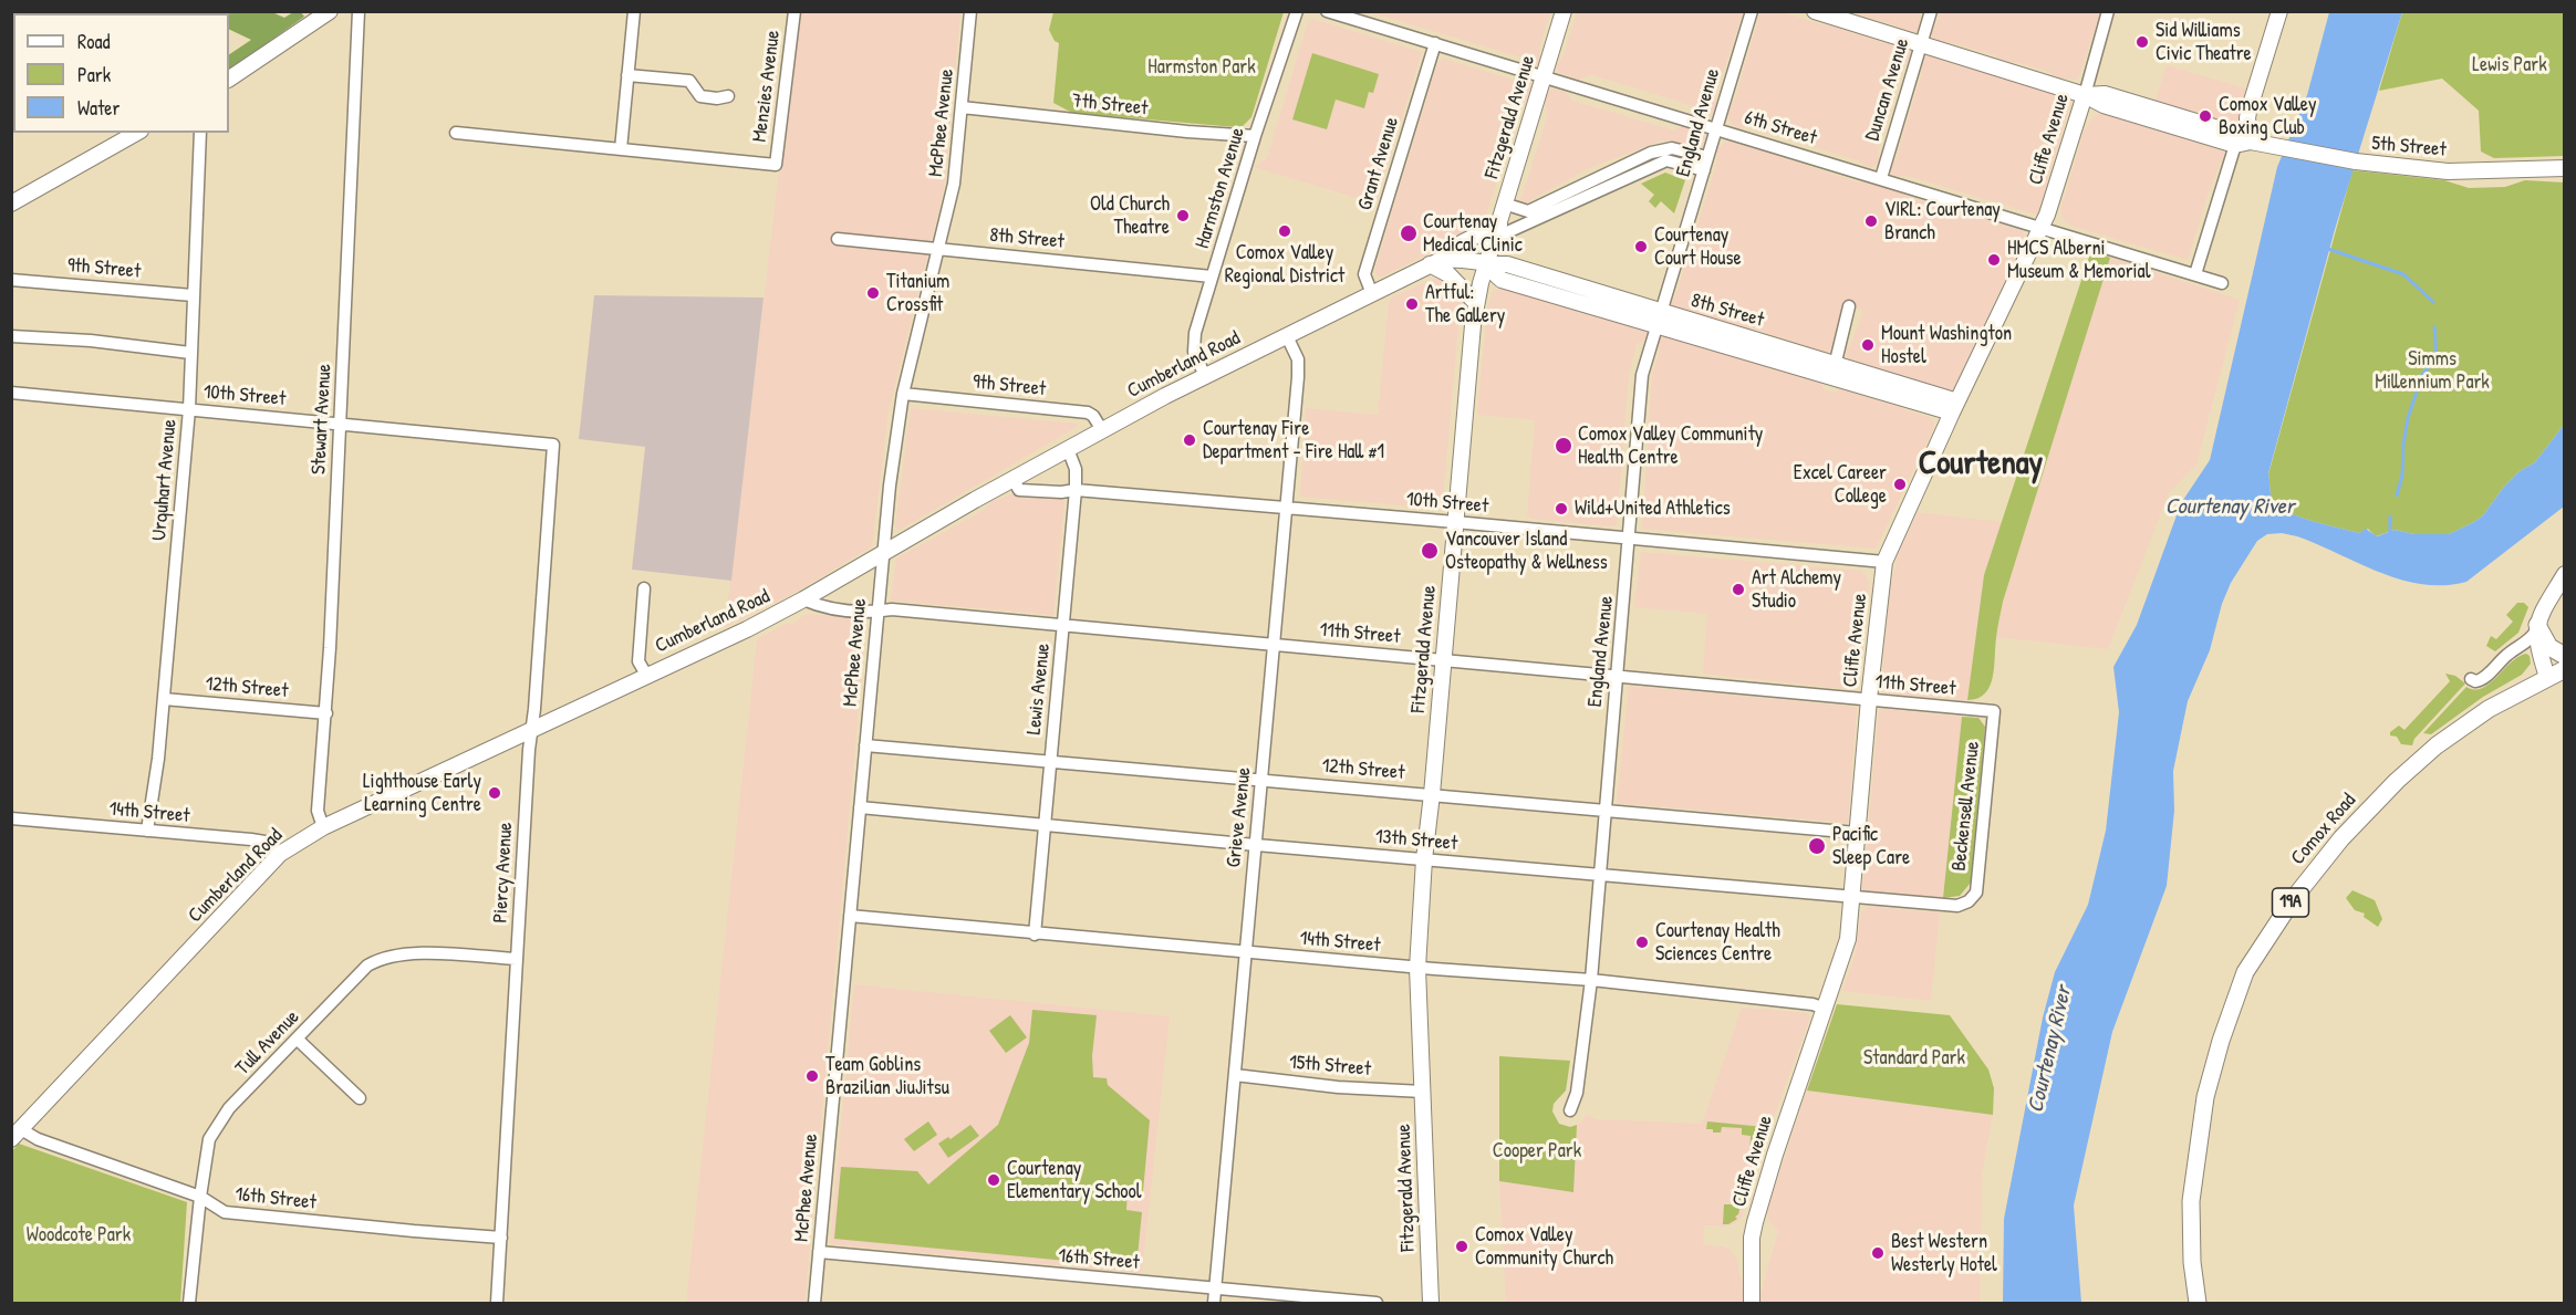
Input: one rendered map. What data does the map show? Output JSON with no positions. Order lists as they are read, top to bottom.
{
  "streets": {
    "main road": ["Comox Road", "19A"],
    "street": [
      "Menzies Avenue",
      "Duncan Avenue",
      "7th Street",
      "Fitzgerald Avenue",
      "McPhee Avenue",
      "England Avenue",
      "6th Street",
      "Cliffe Avenue",
      "5th Street",
      "Grant Avenue",
      "Harmston Avenue",
      "8th Street",
      "9th Street",
      "Cumberland Road",
      "10th Street",
      "Stewart Avenue",
      "Urquhart Avenue",
      "11th Street",
      "12th Street",
      "Lewis Avenue",
      "Beckensell Avenue",
      "14th Street",
      "Grieve Avenue",
      "13th Street",
      "Piercy Avenue",
      "Tull Avenue",
      "15th Street",
      "16th Street"
    ]
  },
  "crossings": [
    ["Duncan Avenue", "6th Street"],
    ["Duncan Avenue", "5th Street"],
    ["7th Street", "McPhee Avenue"],
    ["7th Street", "Harmston Avenue"],
    ["Fitzgerald Avenue", "6th Street"],
    ["Fitzgerald Avenue", "8th Street"],
    ["Fitzgerald Avenue", "Cumberland Road"],
    ["Fitzgerald Avenue", "10th Street"],
    ["Fitzgerald Avenue", "11th Street"],
    ["Fitzgerald Avenue", "12th Street"],
    ["Fitzgerald Avenue", "14th Street"],
    ["Fitzgerald Avenue", "13th Street"],
    ["Fitzgerald Avenue", "15th Street"],
    ["McPhee Avenue", "8th Street"],
    ["McPhee Avenue", "9th Street"],
    ["McPhee Avenue", "Cumberland Road"],
    ["McPhee Avenue", "11th Street"],
    ["McPhee Avenue", "12th Street"],
    ["McPhee Avenue", "14th Street"],
    ["McPhee Avenue", "13th Street"],
    ["McPhee Avenue", "16th Street"],
    ["England Avenue", "6th Street"],
    ["England Avenue", "8th Street"],
    ["England Avenue", "Cumberland Road"],
    ["England Avenue", "10th Street"],
    ["England Avenue", "11th Street"],
    ["England Avenue", "12th Street"],
    ["England Avenue", "14th Street"],
    ["England Avenue", "13th Street"],
    ["6th Street", "Cliffe Avenue"],
    ["6th Street", "Grant Avenue"],
    ["Cliffe Avenue", "5th Street"],
    ["Cliffe Avenue", "8th Street"],
    ["Cliffe Avenue", "10th Street"],
    ["Cliffe Avenue", "11th Street"],
    ["Cliffe Avenue", "12th Street"],
    ["Cliffe Avenue", "14th Street"],
    ["Cliffe Avenue", "13th Street"],
    ["Grant Avenue", "Cumberland Road"],
    ["Harmston Avenue", "8th Street"],
    ["Harmston Avenue", "Cumberland Road"],
    ["8th Street", "Cumberland Road"],
    ["9th Street", "Cumberland Road"],
    ["9th Street", "Urquhart Avenue"],
    ["Cumberland Road", "10th Street"],
    ["Cumberland Road", "Stewart Avenue"],
    ["Cumberland Road", "11th Street"],
    ["Cumberland Road", "Lewis Avenue"],
    ["Cumberland Road", "14th Street"],
    ["Cumberland Road", "Grieve Avenue"],
    ["Cumberland Road", "Piercy Avenue"],
    ["Cumberland Road", "16th Street"],
    ["10th Street", "Stewart Avenue"],
    ["10th Street", "Urquhart Avenue"],
    ["10th Street", "Lewis Avenue"],
    ["10th Street", "Grieve Avenue"],
    ["10th Street", "Piercy Avenue"],
    ["Stewart Avenue", "12th Street"],
    ["Urquhart Avenue", "12th Street"],
    ["Urquhart Avenue", "14th Street"],
    ["11th Street", "Lewis Avenue"],
    ["11th Street", "Beckensell Avenue"],
    ["11th Street", "Grieve Avenue"],
    ["12th Street", "Lewis Avenue"],
    ["12th Street", "Grieve Avenue"],
    ["Lewis Avenue", "14th Street"],
    ["Lewis Avenue", "13th Street"],
    ["Beckensell Avenue", "13th Street"],
    ["14th Street", "Grieve Avenue"],
    ["Grieve Avenue", "13th Street"],
    ["Grieve Avenue", "15th Street"],
    ["Grieve Avenue", "16th Street"],
    ["Comox Road", "19A"],
    ["Piercy Avenue", "Tull Avenue"],
    ["Piercy Avenue", "16th Street"],
    ["Tull Avenue", "16th Street"]
  ],
  "districts": ["Courtenay"],
  "water": ["Courtenay River"],
  "parks": [
    "Lewis Park",
    "Harmston Park",
    "Simms Millennium Park",
    "Standard Park",
    "Cooper Park",
    "Woodcote Park"
  ],
  "places": [
    "Sid Williams Civic Theatre",
    "Comox Valley Boxing Club",
    "Old Church Theatre",
    "VIRL: Courtenay Branch",
    "Comox Valley Regional District",
    "Courtenay Medical Clinic",
    "Courtenay Court House",
    "HMCS Alberni Museum & Memorial",
    "Titanium Crossfit",
    "Artful: The Gallery",
    "Mount Washington Hostel",
    "Courtenay Fire Department - Fire Hall #1",
    "Comox Valley Community Health Centre",
    "Excel Career College",
    "Wild+United Athletics",
    "Vancouver Island Osteopathy & Wellness",
    "Art Alchemy Studio",
    "Lighthouse Early Learning Centre",
    "Pacific Sleep Care",
    "Courtenay Health Sciences Centre",
    "Team Goblins Brazilian JiuJitsu",
    "Courtenay Elementary School",
    "Comox Valley Community Church",
    "Best Western Westerly Hotel"
  ],
  "legend": ["Road", "Park", "Water"]
}
